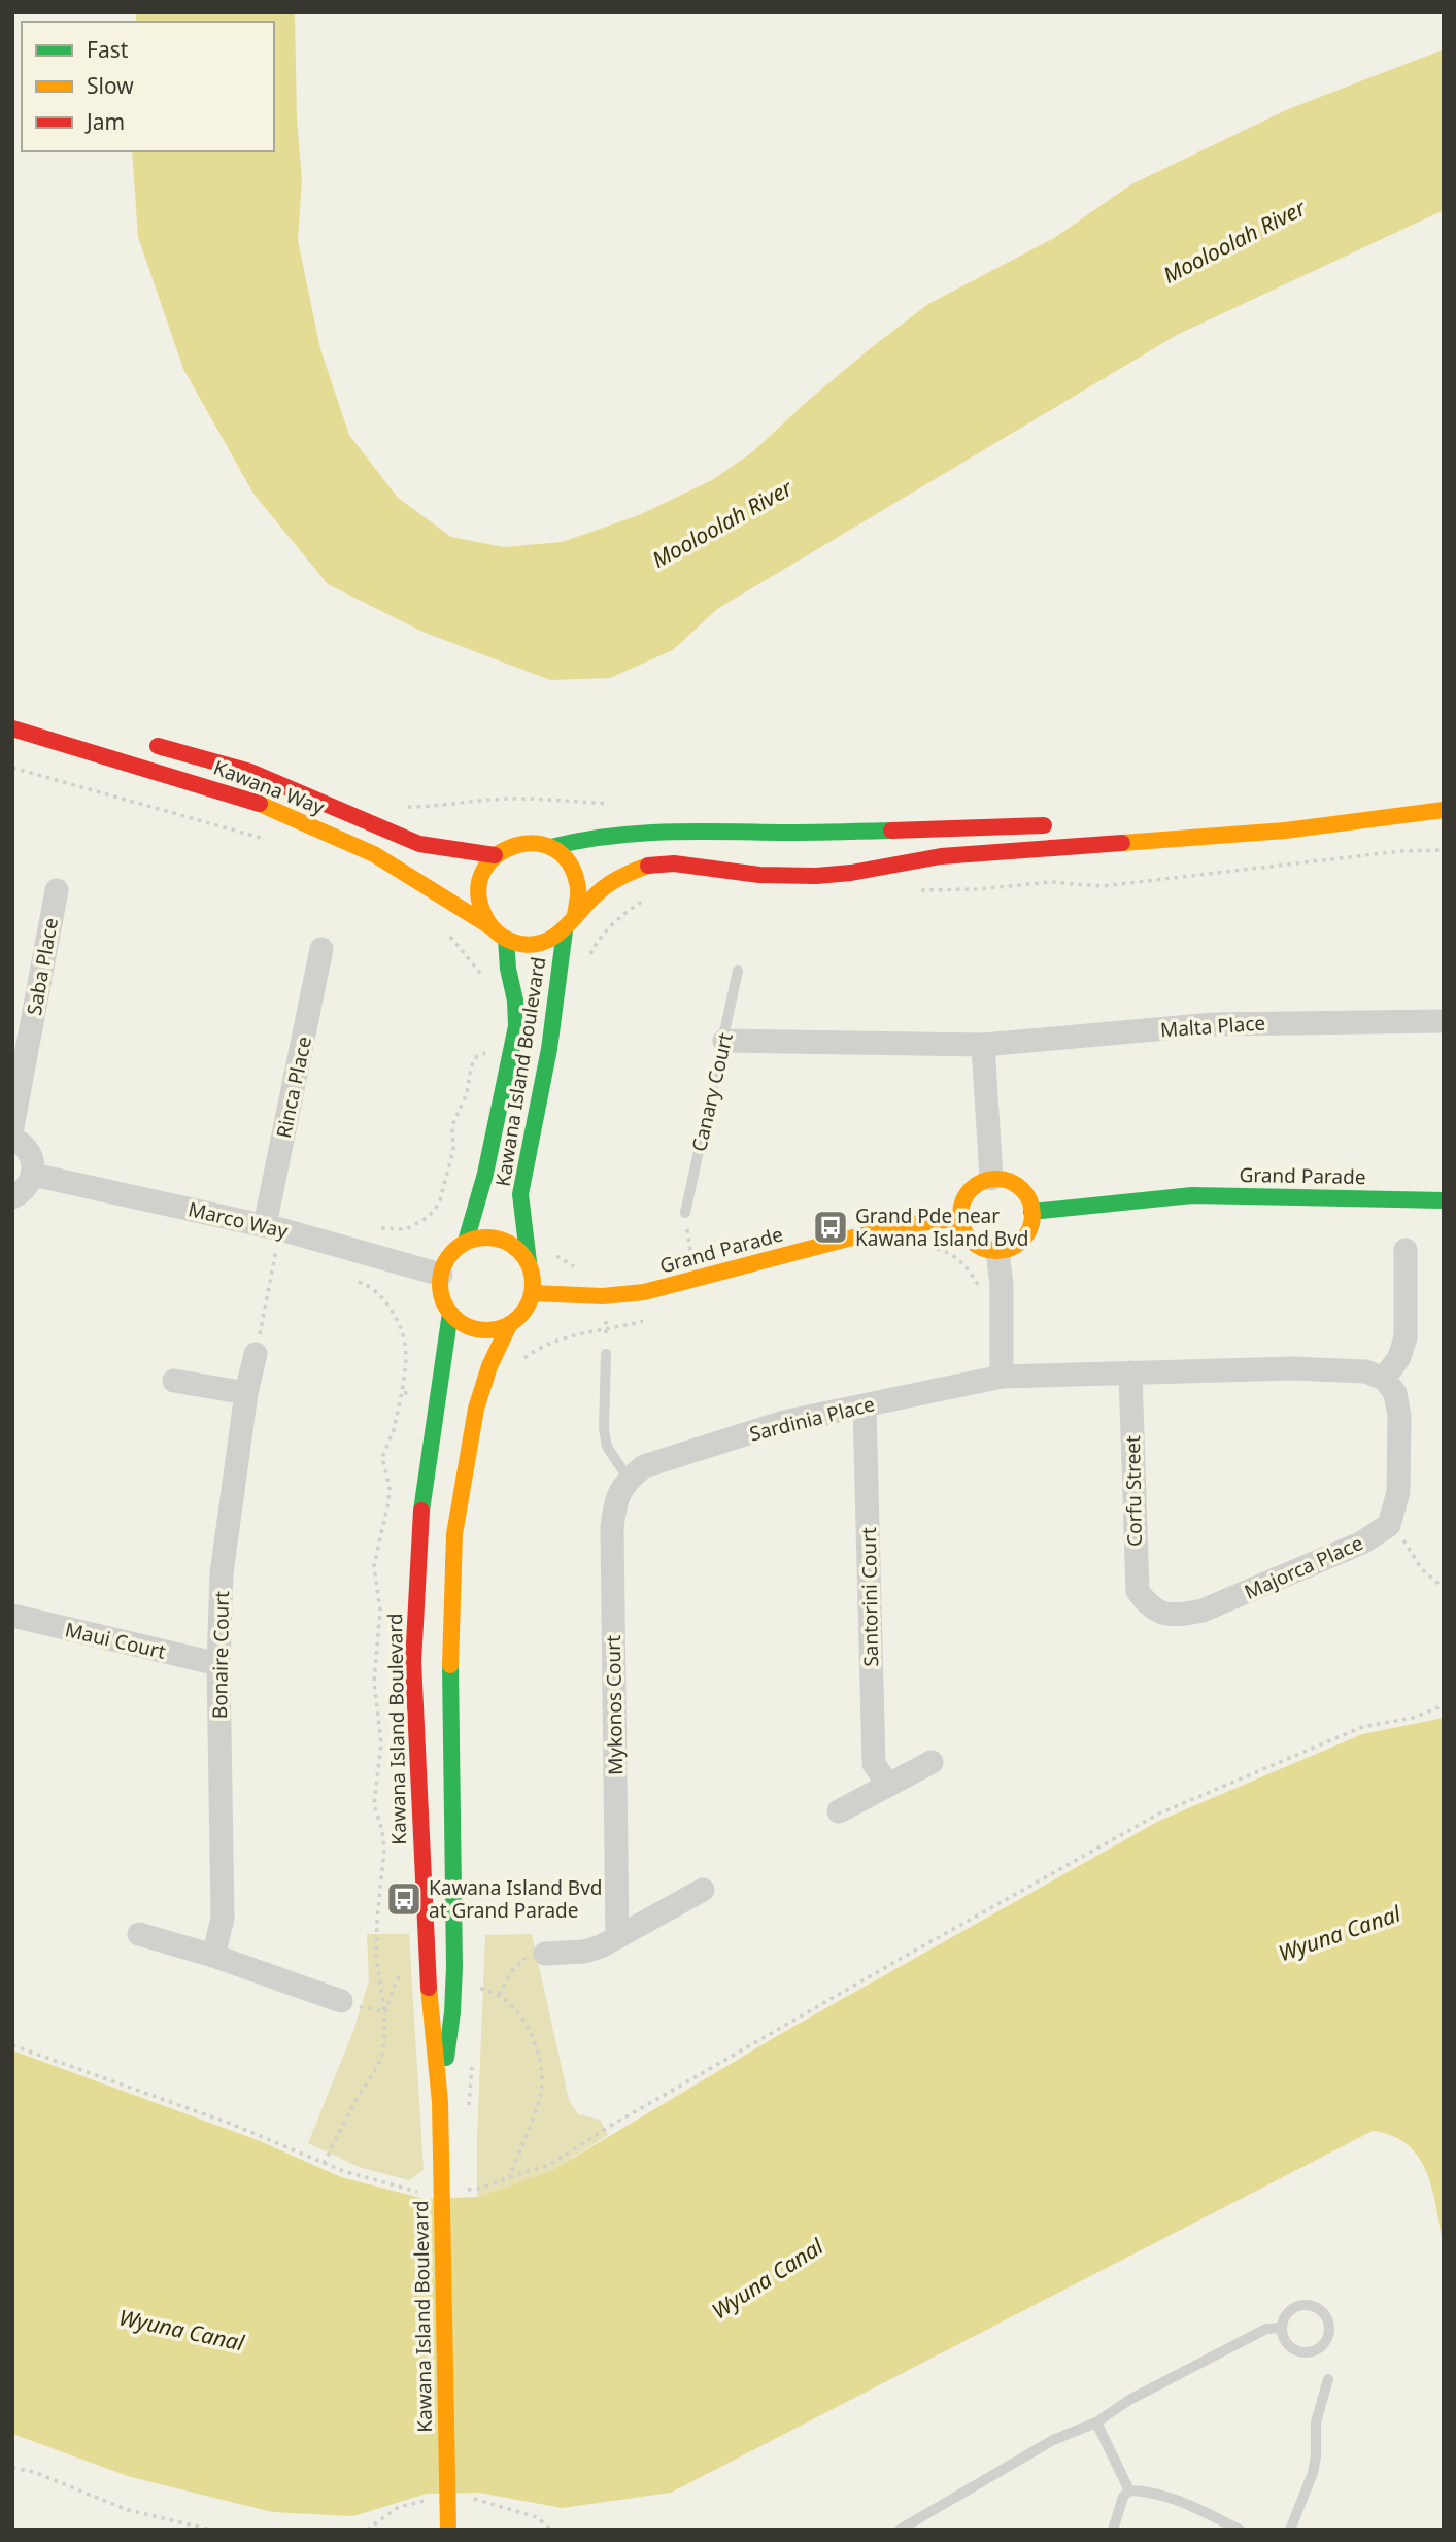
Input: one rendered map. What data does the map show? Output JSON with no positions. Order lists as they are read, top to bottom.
{
  "streets": {
    "main road": ["Kawana Way", "Kawana Island Boulevard", "Grand Parade"],
    "street": [
      "Saba Place",
      "Malta Place",
      "Rinca Place",
      "Marco Way",
      "Sardinia Place",
      "Corfu Street",
      "Majorca Place",
      "Santorini Court",
      "Maui Court",
      "Bonaire Court",
      "Mykonos Court"
    ],
    "lane": ["Canary Court"]
  },
  "crossings": [
    ["Kawana Way", "Kawana Island Boulevard"],
    ["Malta Place", "Canary Court"],
    ["Kawana Island Boulevard", "Grand Parade"],
    ["Kawana Island Boulevard", "Marco Way"],
    ["Rinca Place", "Marco Way"],
    ["Grand Parade", "Marco Way"],
    ["Sardinia Place", "Corfu Street"],
    ["Sardinia Place", "Santorini Court"],
    ["Sardinia Place", "Mykonos Court"],
    ["Corfu Street", "Majorca Place"],
    ["Maui Court", "Bonaire Court"]
  ],
  "water": ["Mooloolah River", "Wyuna Canal"],
  "places": {
    "bus stop": ["Grand Pde near Kawana Island Bvd", "Kawana Island Bvd at Grand Parade"]
  },
  "legend": ["Fast", "Slow", "Jam"]
}
